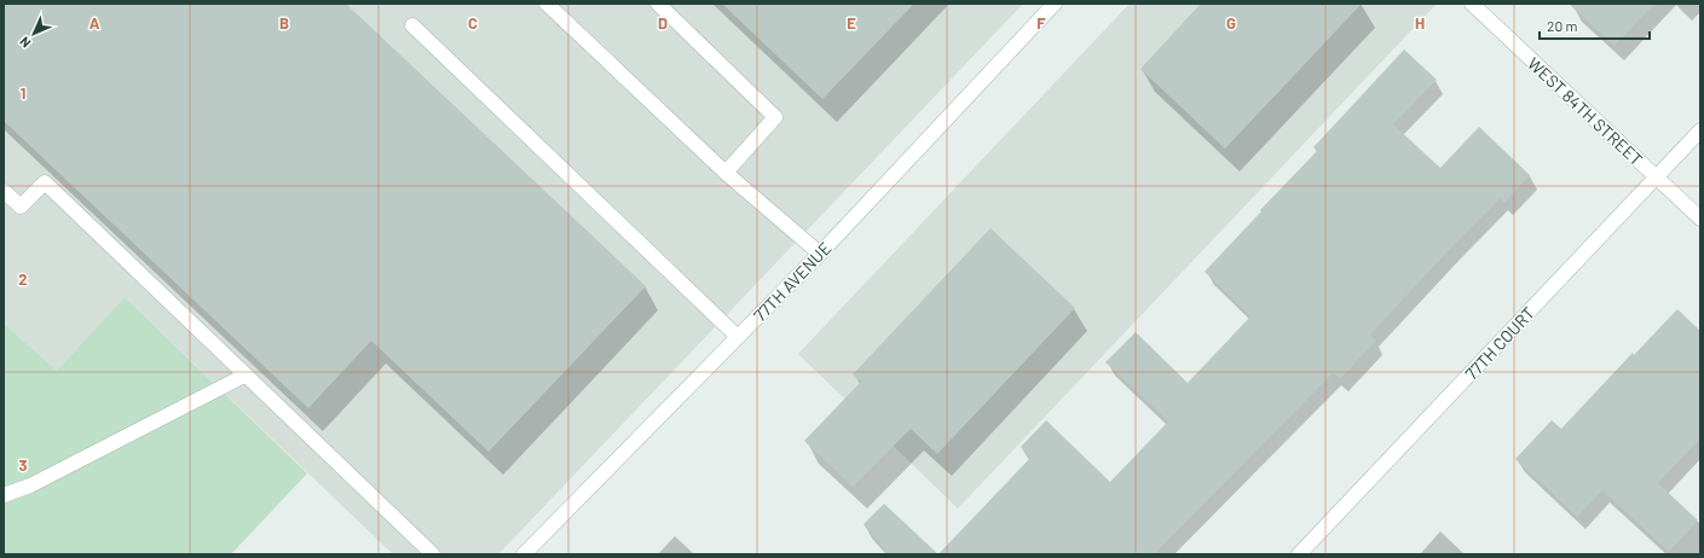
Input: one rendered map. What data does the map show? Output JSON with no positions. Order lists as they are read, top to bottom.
{
  "streets": {
    "street": ["WEST 84TH STREET", "77TH AVENUE", "77TH COURT"]
  },
  "crossings": [
    ["WEST 84TH STREET", "77TH COURT"]
  ],
  "scale_bar": "20 m",
  "north": "bottom left",
  "grid": {
    "columns": [
      "A",
      "B",
      "C",
      "D",
      "E",
      "F",
      "G",
      "H"
    ],
    "rows": ["1", "2", "3"]
  }
}
